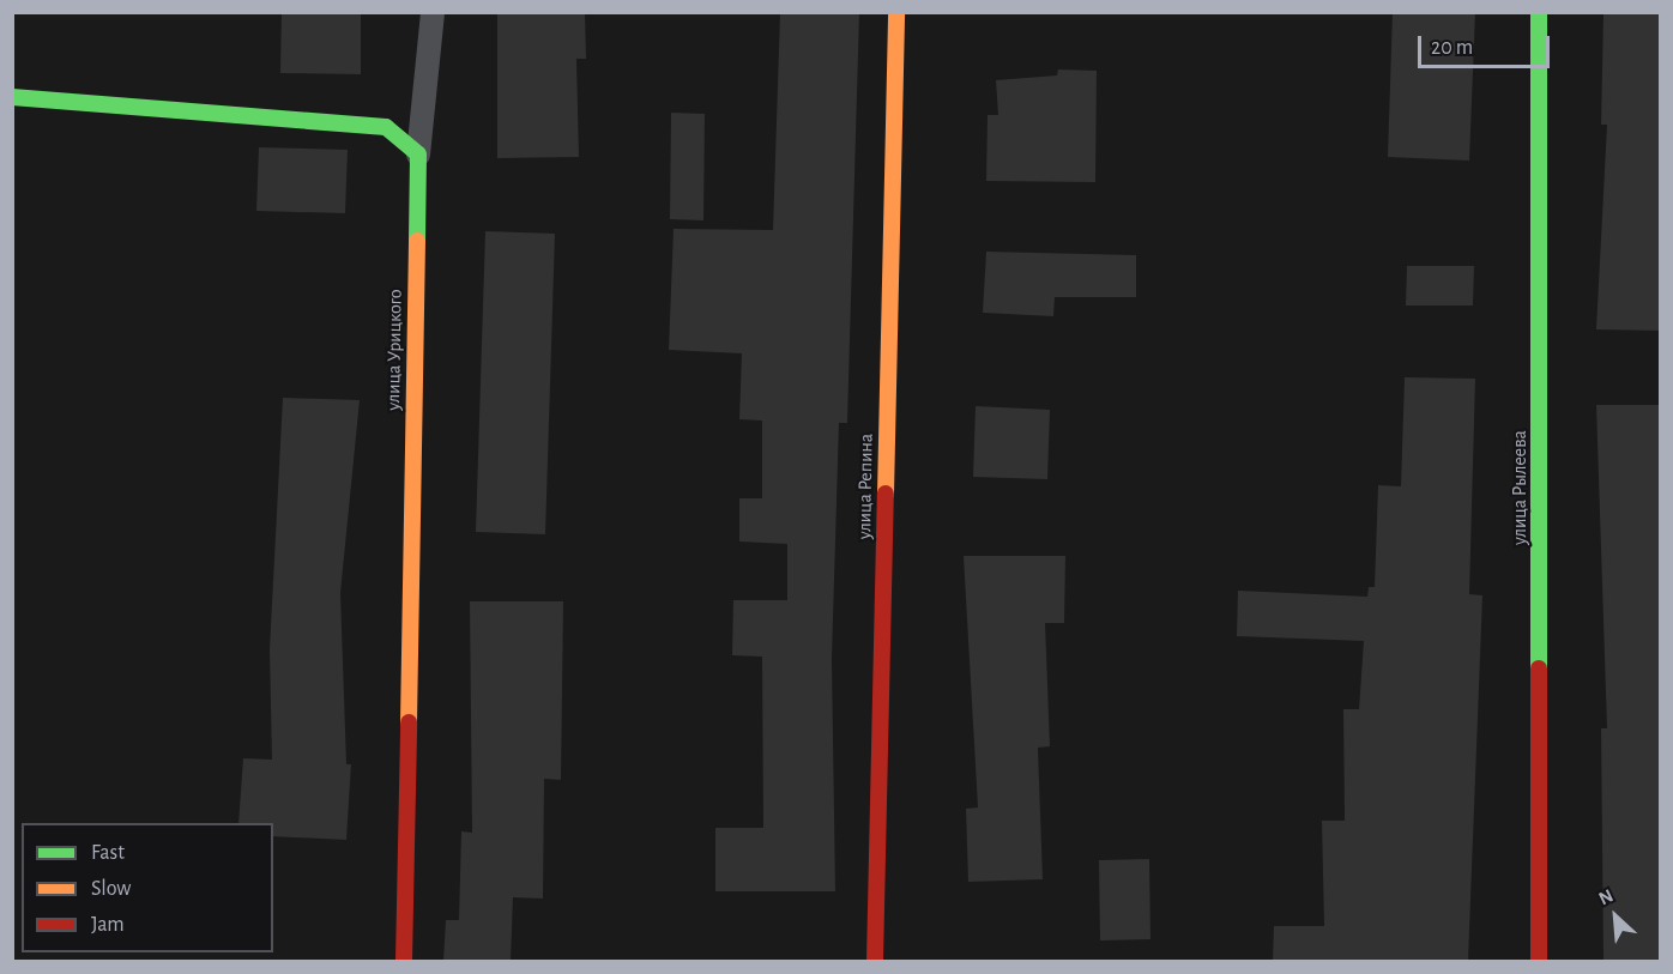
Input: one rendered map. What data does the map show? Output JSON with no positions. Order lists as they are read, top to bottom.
{
  "streets": {
    "street": ["улица Урицкого", "улица Репина", "улица Рылеева"]
  },
  "legend": ["Fast", "Slow", "Jam"],
  "scale_bar": "20 m",
  "north": "top left"
}
